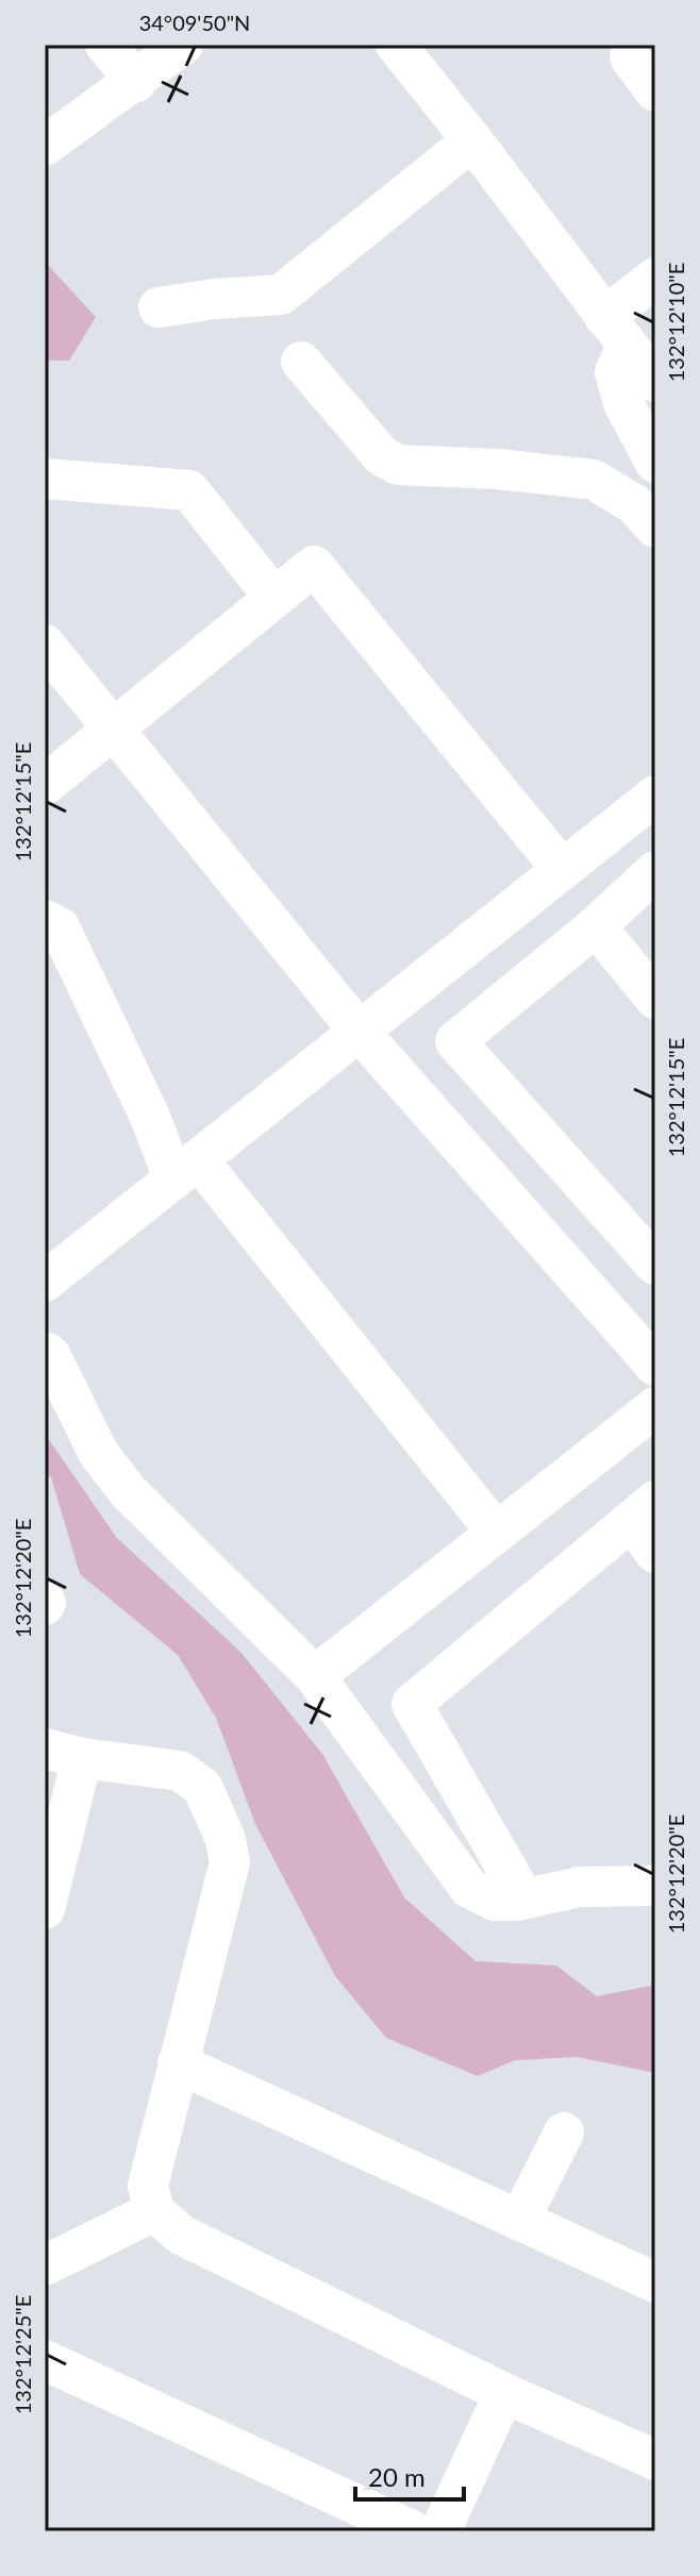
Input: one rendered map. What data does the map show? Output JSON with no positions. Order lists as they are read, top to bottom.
{
  "scale_bar": "20 m",
  "coordinates": [
    "34°09'50\"N",
    "132°12'10\"E",
    "132°12'15\"E",
    "132°12'20\"E",
    "132°12'25\"E"
  ]
}
